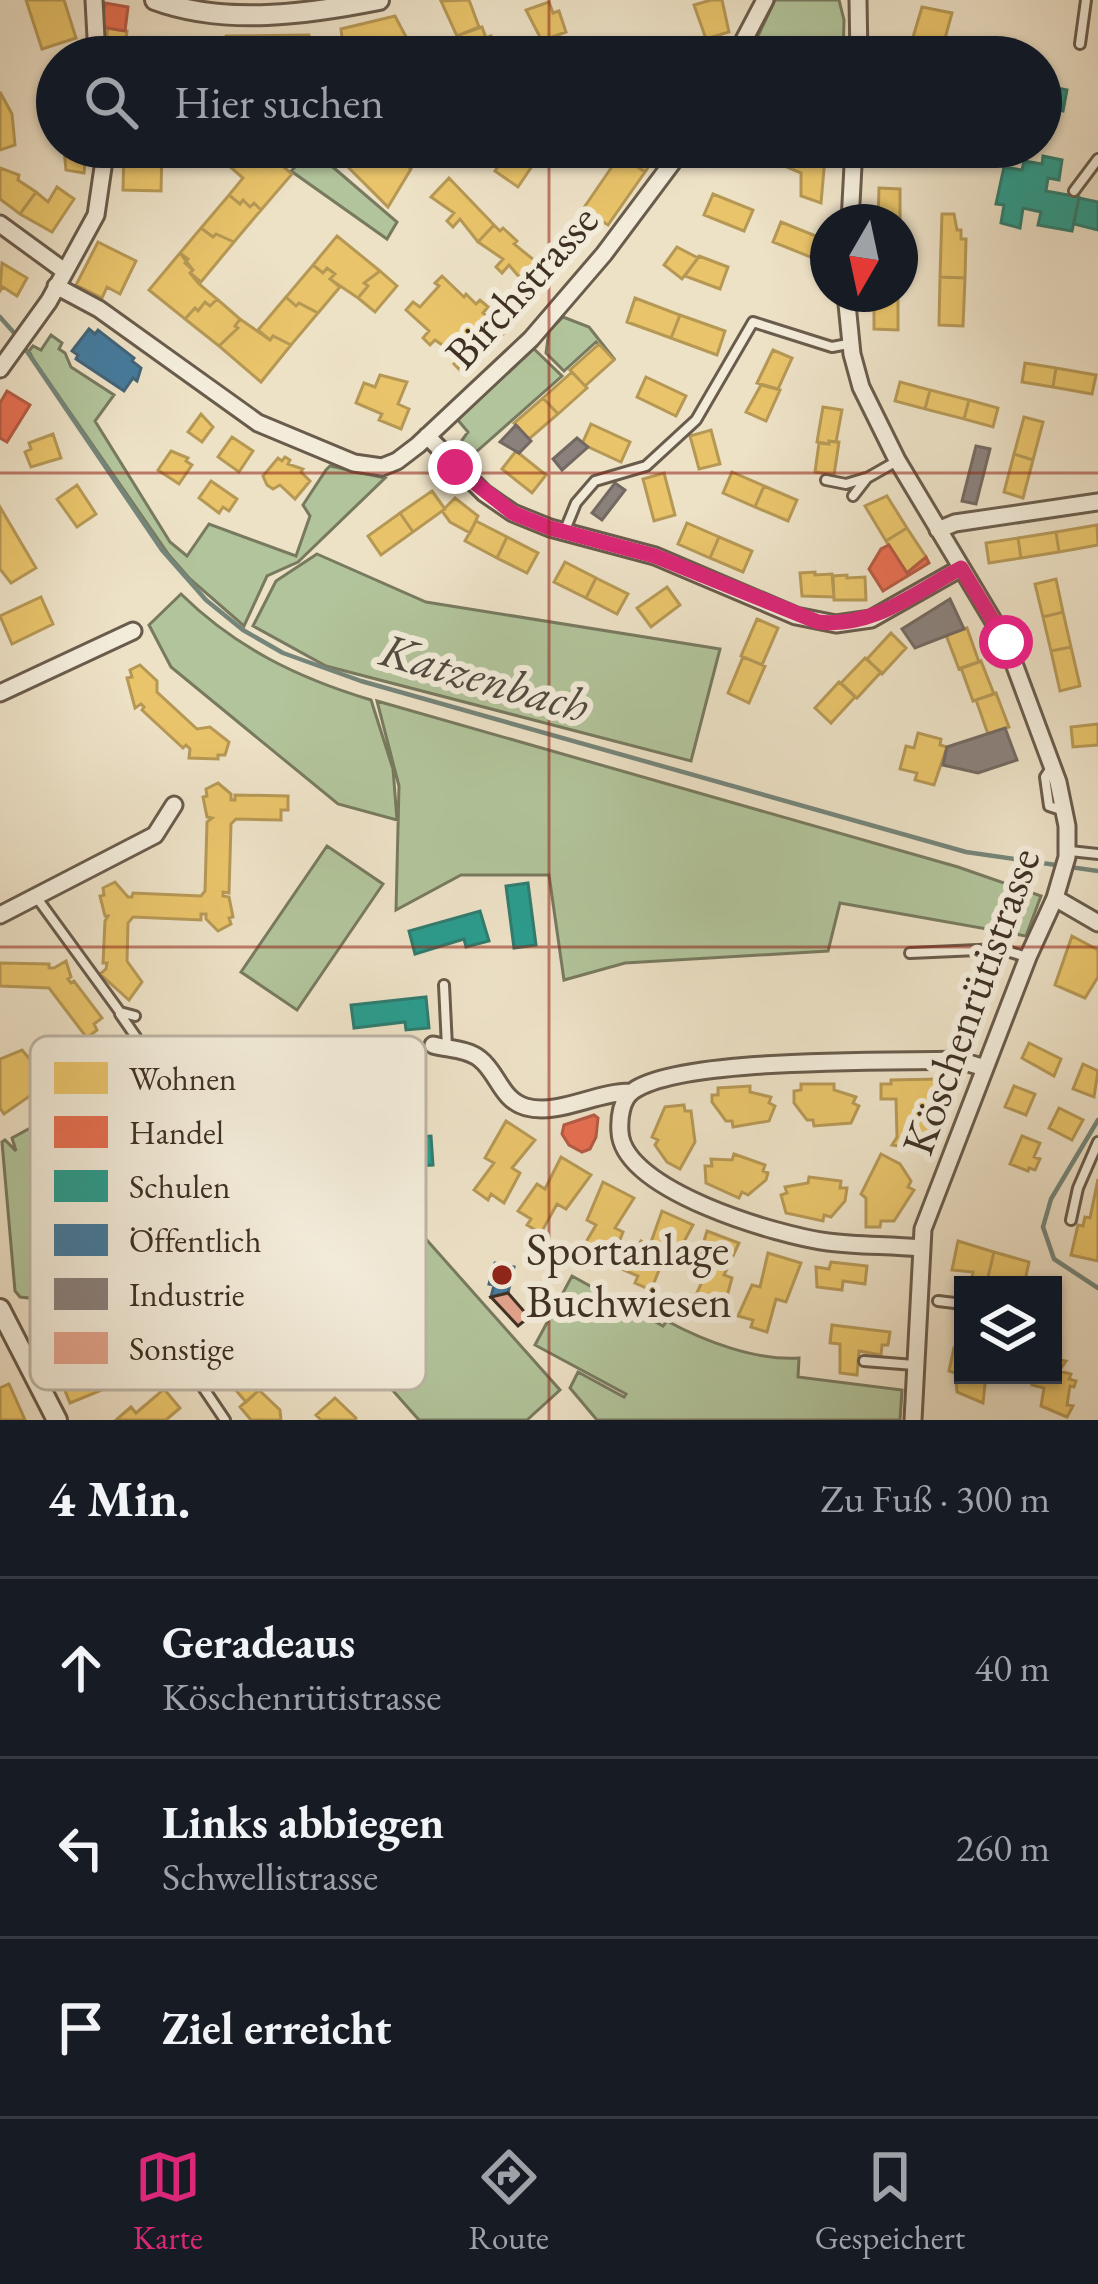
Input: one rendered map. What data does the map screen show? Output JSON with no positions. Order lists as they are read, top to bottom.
{
  "streets": {
    "street": ["Birchstrasse", "Köschenrütistrasse"]
  },
  "water": ["Katzenbach"],
  "places": ["Sportanlage Buchwiesen"],
  "legend": [
    "Wohnen",
    "Handel",
    "Schulen",
    "Öffentlich",
    "Industrie",
    "Sonstige"
  ],
  "north": "bottom",
  "page": {
    "search": "Hier suchen",
    "heading": ["4 Min.", "Zu Fuß · 300 m"],
    "list": [
      ["Geradeaus", "Köschenrütistrasse", "40 m"],
      ["Links abbiegen", "Schwellistrasse", "260 m"],
      "Ziel erreicht"
    ],
    "nav": ["Karte", "Route", "Gespeichert"]
  }
}
